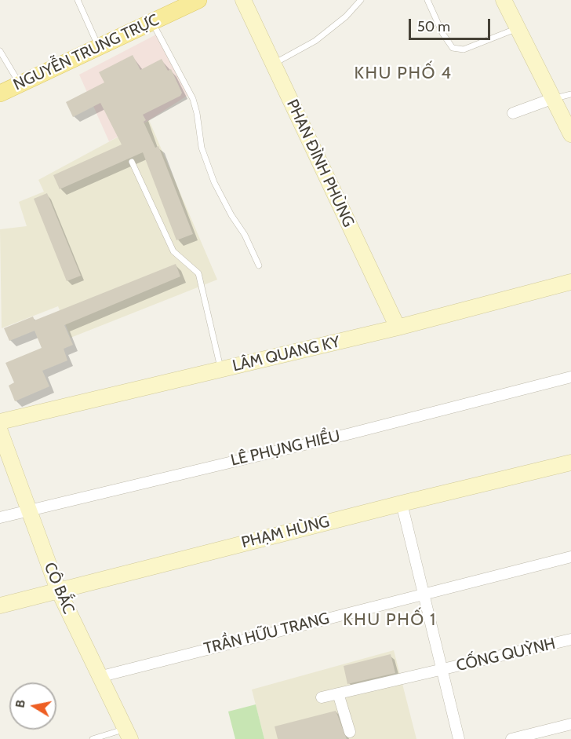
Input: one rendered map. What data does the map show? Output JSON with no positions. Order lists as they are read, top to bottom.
{
  "streets": {
    "main road": ["NGUYỄN TRUNG TRỰC"],
    "street": [
      "PHAN ĐÌNH PHÙNG",
      "LÂM QUANG KY",
      "LÊ PHỤNG HIỂU",
      "PHẠM HÙNG",
      "CÔ BẮC",
      "TRẦN HỮU TRANG",
      "CỐNG QUỲNH"
    ]
  },
  "crossings": [
    ["PHAN ĐÌNH PHÙNG", "LÂM QUANG KY"],
    ["LÊ PHỤNG HIỂU", "CÔ BẮC"],
    ["PHẠM HÙNG", "CÔ BẮC"],
    ["CÔ BẮC", "TRẦN HỮU TRANG"]
  ],
  "districts": ["KHU PHỐ 4", "KHU PHỐ 1"],
  "scale_bar": "50 m",
  "north": "left"
}
